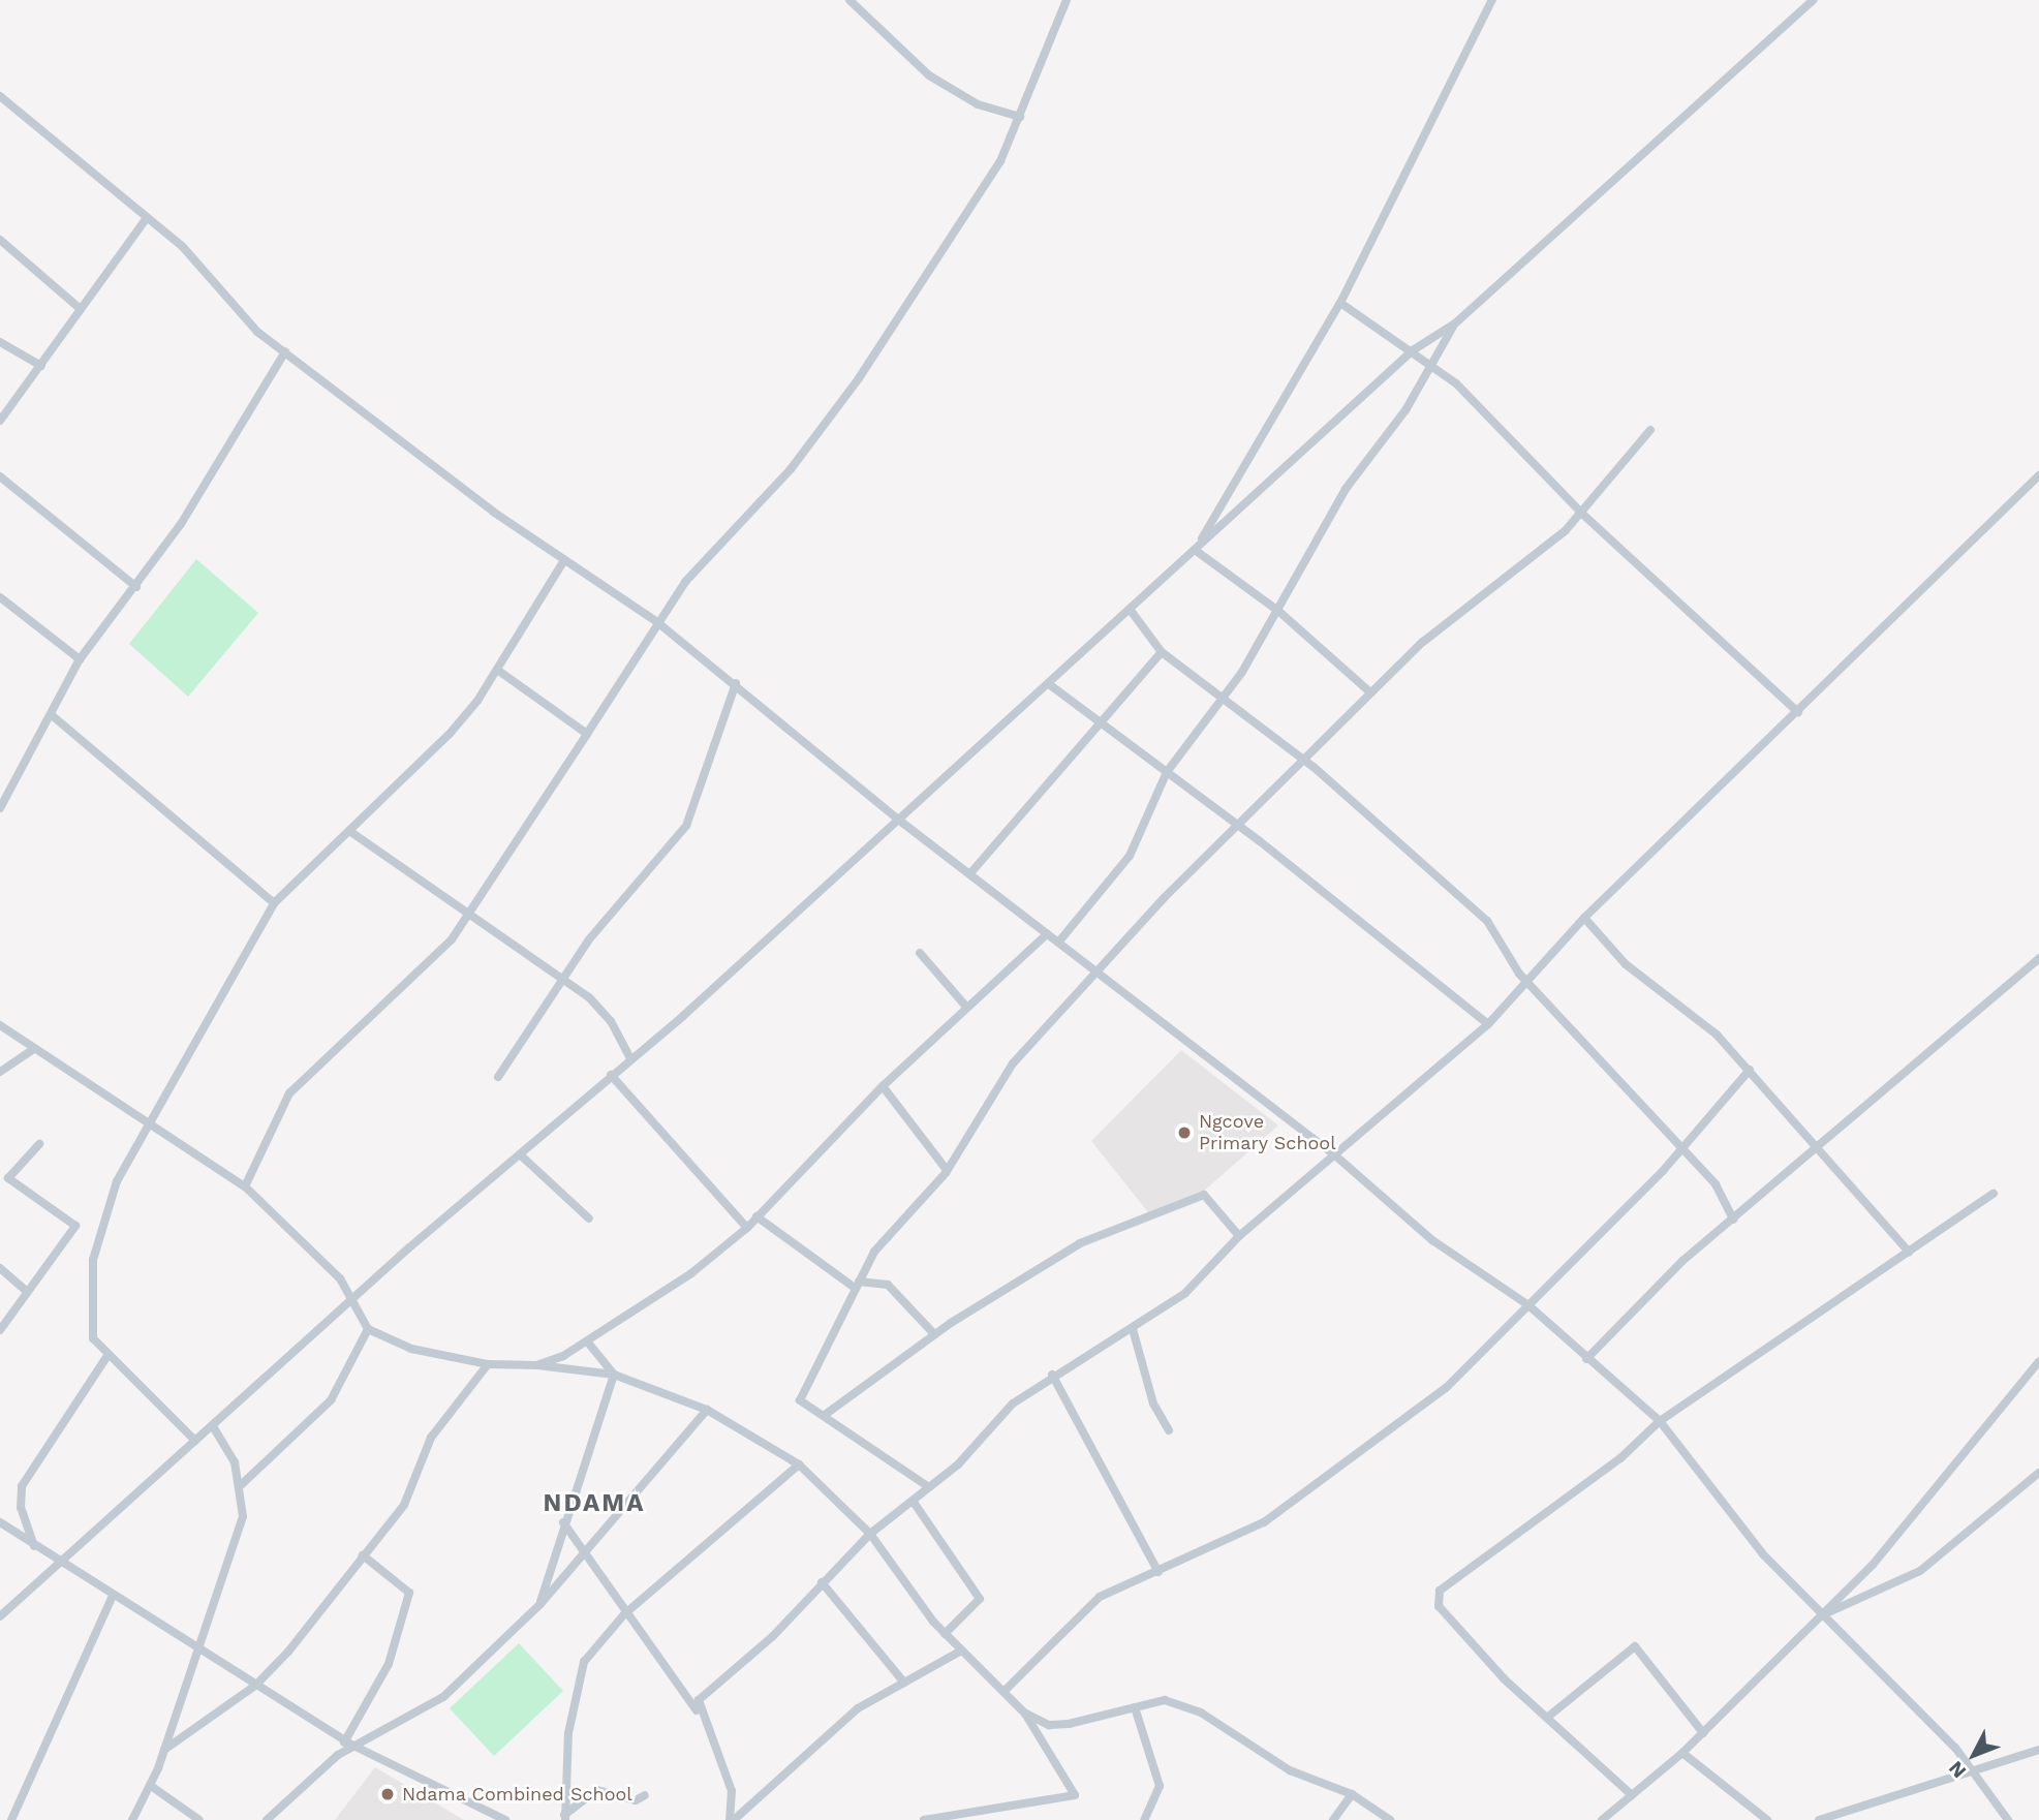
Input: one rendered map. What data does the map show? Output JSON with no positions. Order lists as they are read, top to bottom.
{
  "districts": ["NDAMA"],
  "places": ["Ngcove Primary School", "Ndama Combined School"],
  "north": "bottom left"
}
